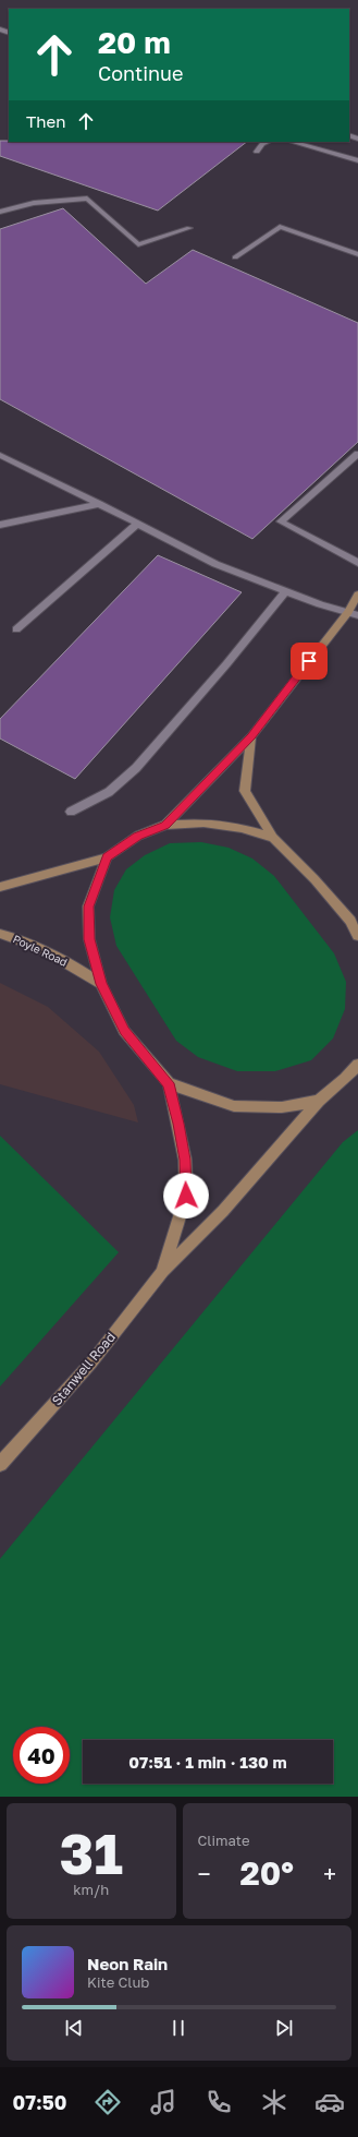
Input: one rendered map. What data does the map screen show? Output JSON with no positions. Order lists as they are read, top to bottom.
{
  "streets": {
    "street": ["Poyle Road", "Stanwell Road"]
  },
  "page": {
    "turn": ["20 m", "Continue"],
    "then": "Then",
    "limit": "40",
    "trip": "07:51 · 1 min · 130 m",
    "tile": [
      ["31", "km/h"],
      "Climate"
    ],
    "heat": ["−", "20°", "+"],
    "song": ["Neon Rain", "Kite Club"],
    "tabs": "07:50"
  }
}
